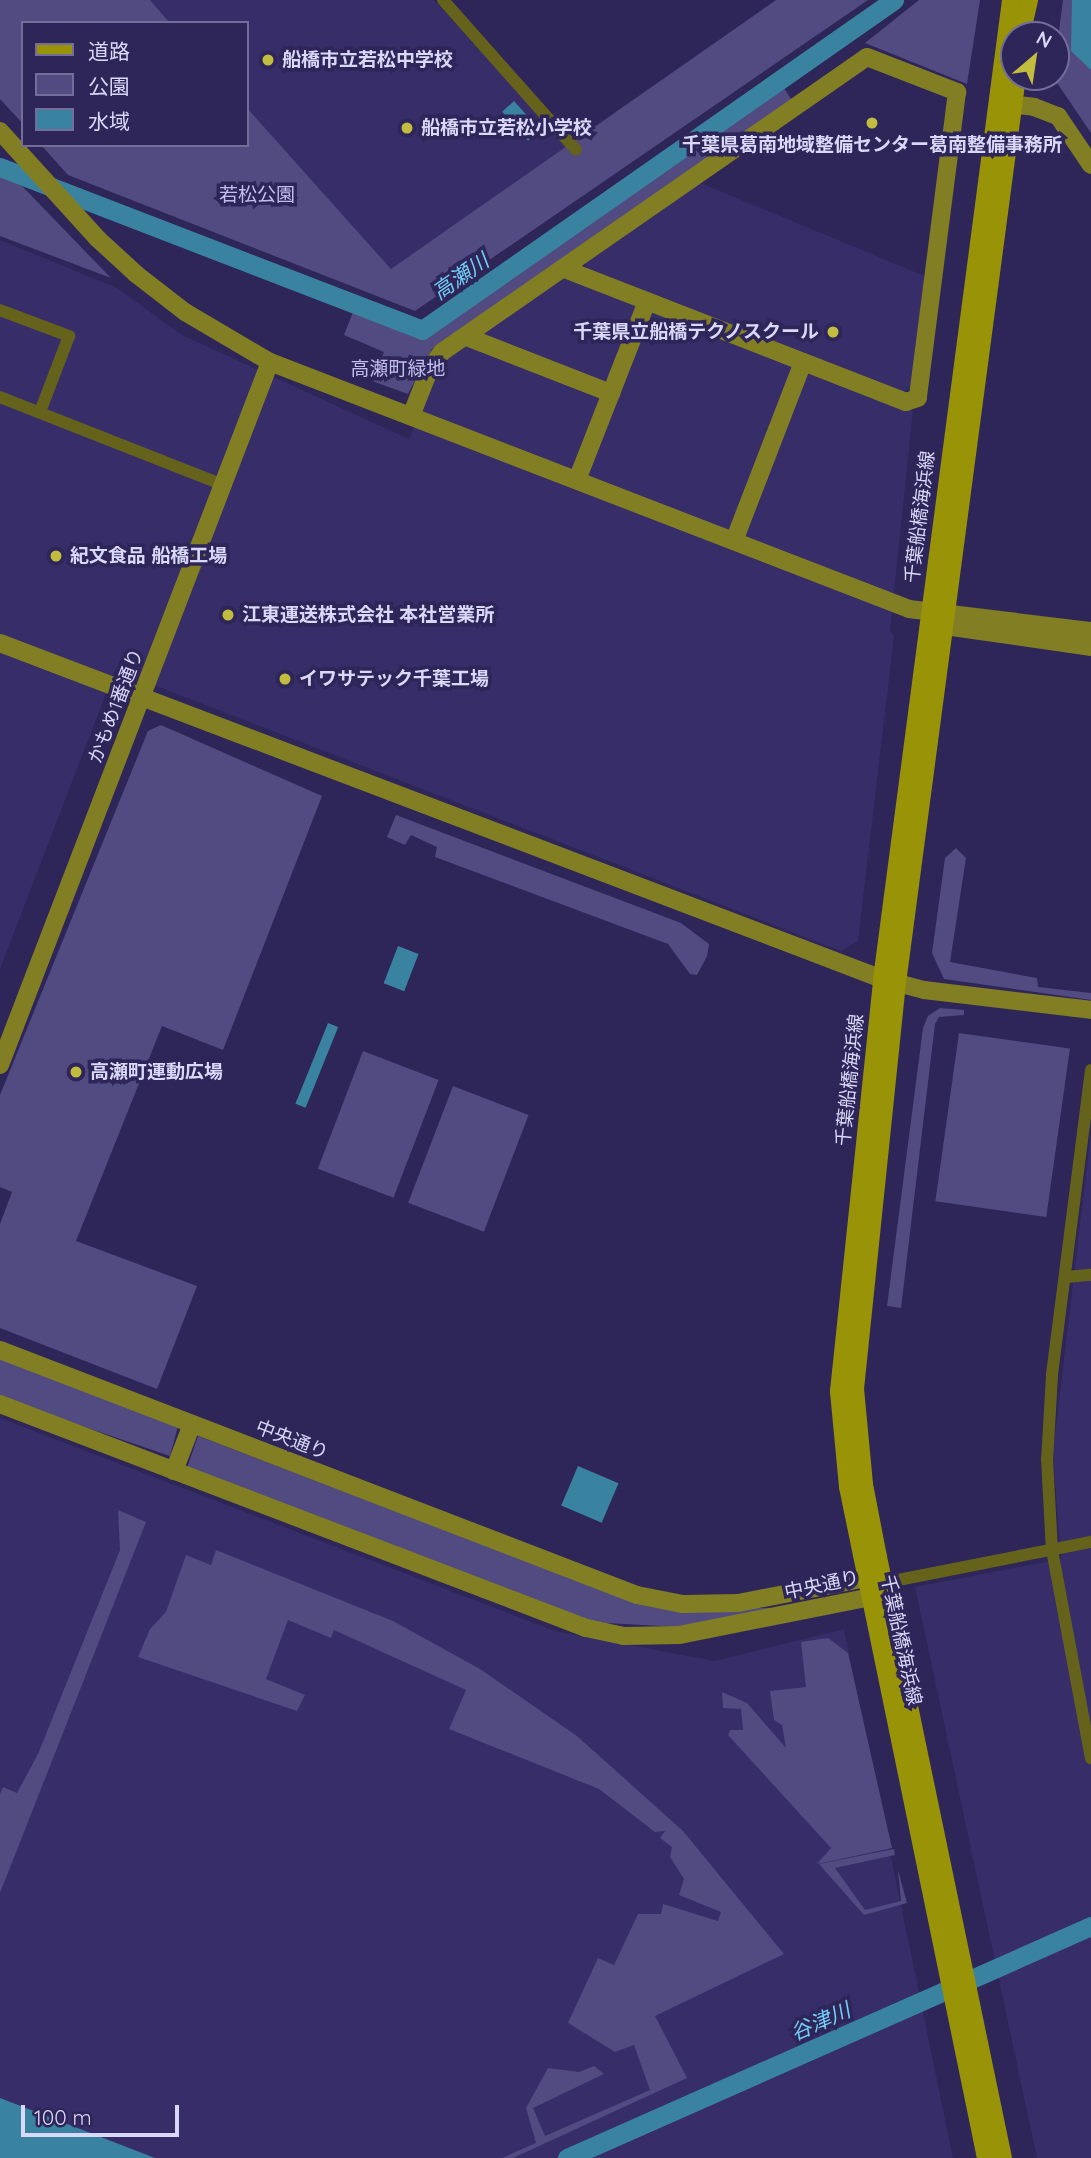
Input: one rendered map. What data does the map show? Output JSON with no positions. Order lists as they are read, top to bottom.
{
  "streets": {
    "main road": ["千葉船橋海浜線"],
    "street": ["かもめ1番通り", "中央通り"]
  },
  "crossings": [
    ["千葉船橋海浜線", "中央通り"]
  ],
  "water": ["高瀬川", "谷津川"],
  "parks": ["若松公園", "高瀬町緑地"],
  "places": [
    "船橋市立若松中学校",
    "千葉県葛南地域整備センター葛南整備事務所",
    "船橋市立若松小学校",
    "千葉県立船橋テクノスクール",
    "紀文食品 船橋工場",
    "江東運送株式会社 本社営業所",
    "イワサテック千葉工場",
    "高瀬町運動広場"
  ],
  "legend": ["道路", "公園", "水域"],
  "scale_bar": "100 m",
  "north": "top right"
}
